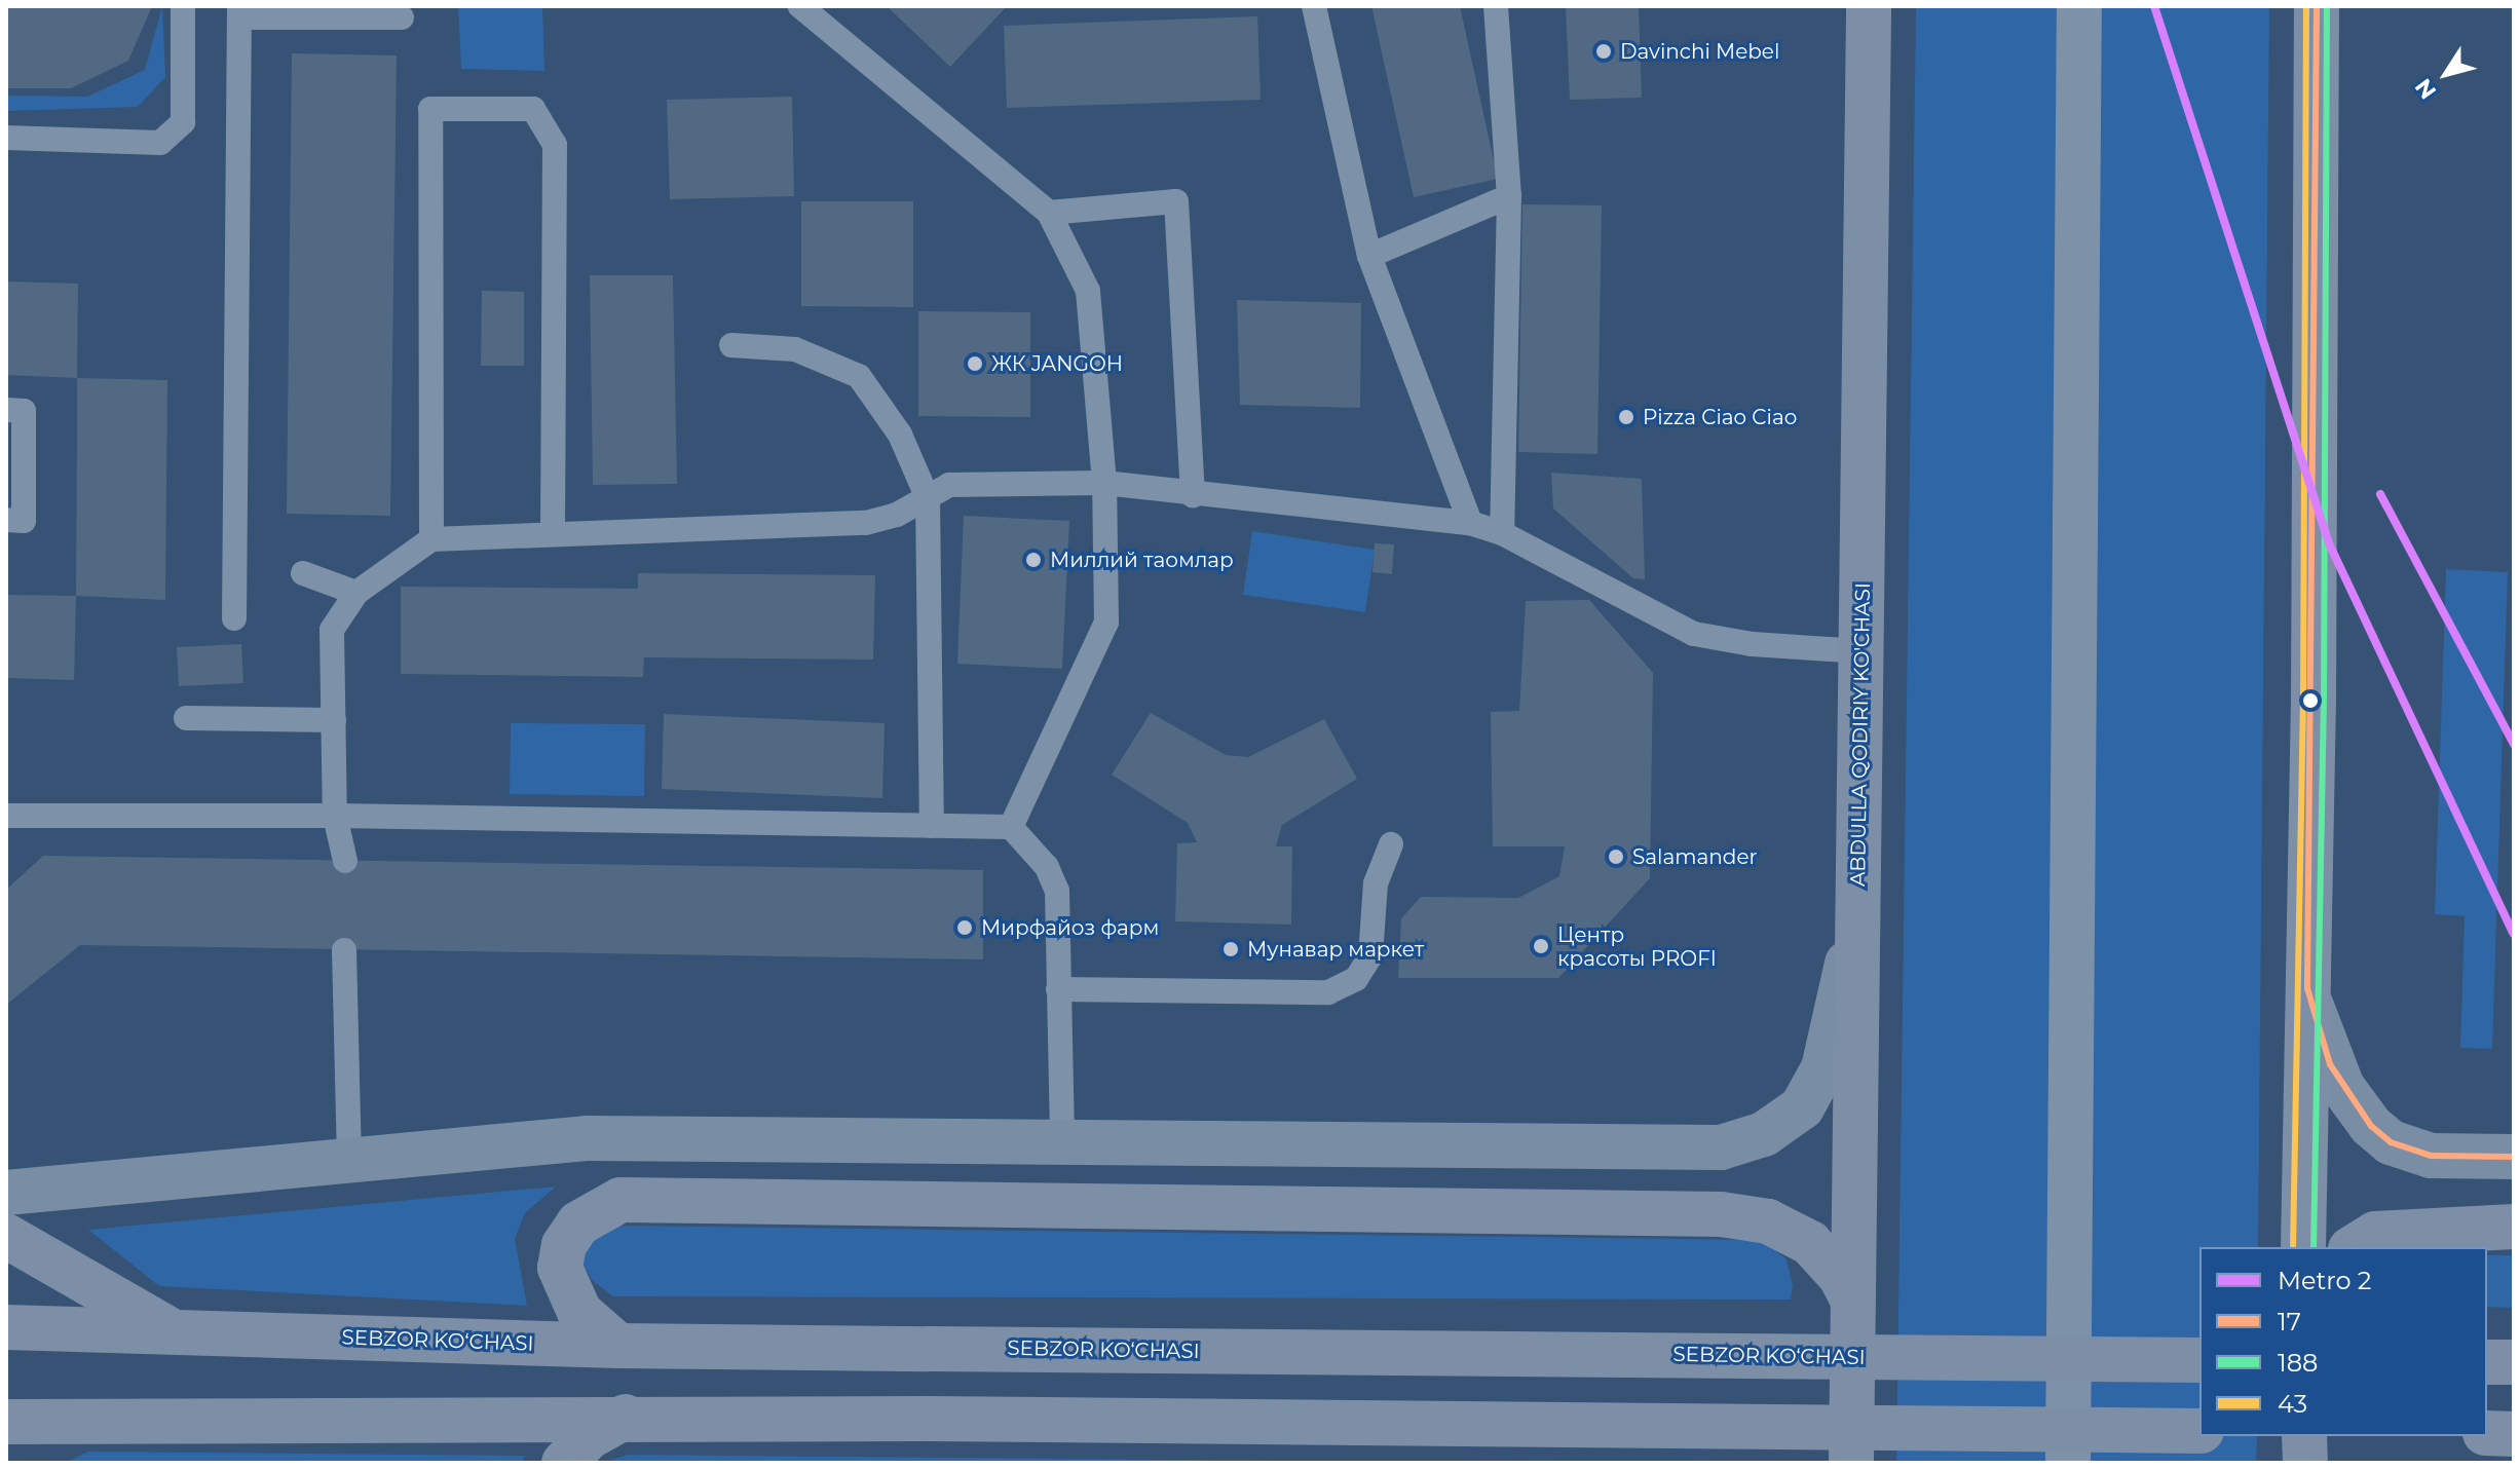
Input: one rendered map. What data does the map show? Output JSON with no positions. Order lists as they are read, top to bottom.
{
  "streets": {
    "main road": ["ABDULLA QODIRIY KO'CHASI", "SEBZOR KO‘CHASI"]
  },
  "places": [
    "Davinchi Mebel",
    "ЖК JANGOH",
    "Pizza Ciao Ciao",
    "Миллий таомлар",
    "Salamander",
    "Мирфайоз фарм",
    "Центр красоты PROFI",
    "Мунавар маркет"
  ],
  "lines": [
    "metro line 2",
    "transit line 17",
    "transit line 188",
    "transit line 43"
  ],
  "legend": [
    "Metro 2",
    "17",
    "188",
    "43"
  ],
  "north": "bottom left"
}
